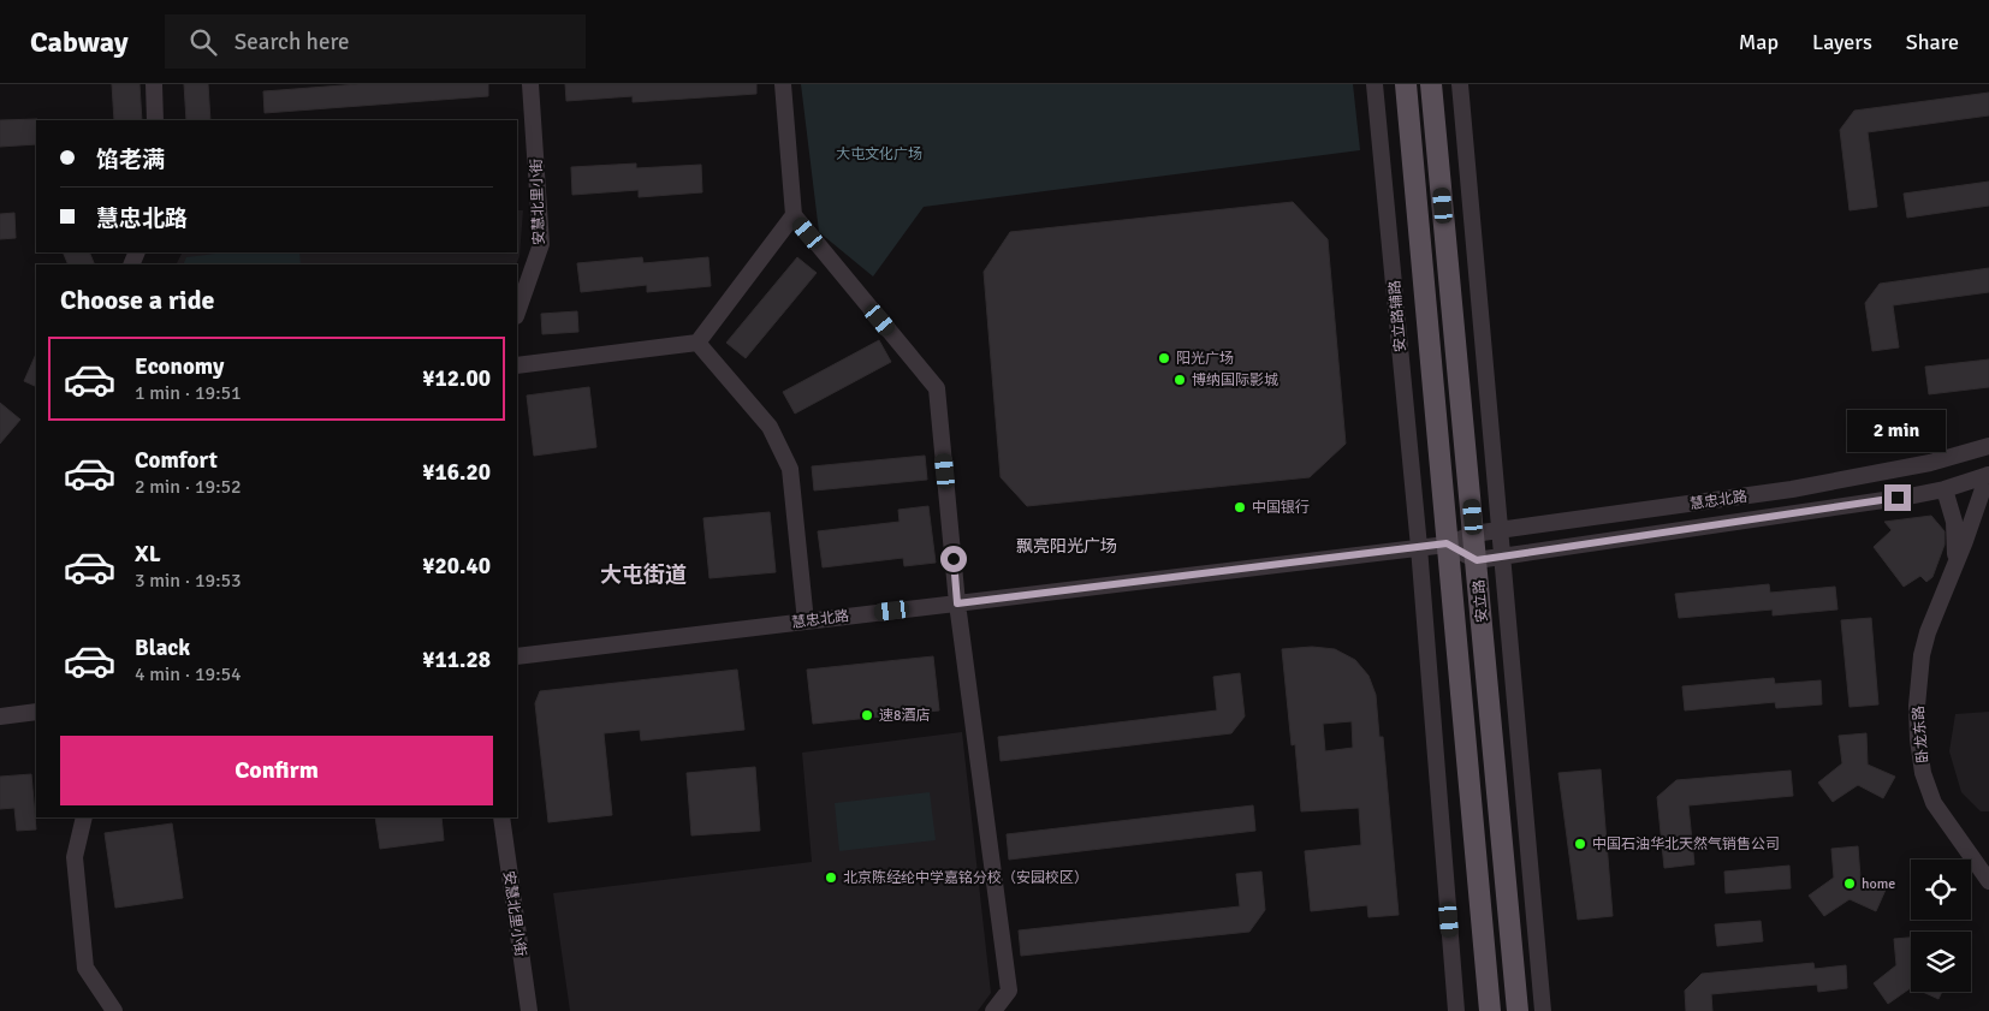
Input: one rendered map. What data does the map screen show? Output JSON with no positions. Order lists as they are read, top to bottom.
{
  "streets": {
    "main road": ["安立路"],
    "street": [
      "安慧北里小街",
      "安立路辅路",
      "慧忠北路",
      "卧龙东路"
    ]
  },
  "crossings": [
    ["安立路辅路", "慧忠北路"],
    ["慧忠北路", "安立路"],
    ["慧忠北路", "卧龙东路"]
  ],
  "districts": ["飘亮阳光广场", "大屯街道"],
  "parks": ["大屯文化广场"],
  "places": [
    "阳光广场",
    "博纳国际影城",
    "中国银行",
    "速8酒店",
    "中国石油华北天然气销售公司",
    "北京陈经纶中学嘉铭分校（安园校区）",
    "home"
  ],
  "page": {
    "header": "Cabway",
    "search": "Search here",
    "nav": ["Map", "Layers", "Share"],
    "banner": ["馅老满", "慧忠北路"],
    "heading": "Choose a ride",
    "list": [
      {
        "name": "Economy",
        "note": "1 min · 19:51",
        "value": "¥12.00"
      },
      {
        "name": "Comfort",
        "note": "2 min · 19:52",
        "value": "¥16.20"
      },
      {
        "name": "XL",
        "note": "3 min · 19:53",
        "value": "¥20.40"
      },
      {
        "name": "Black",
        "note": "4 min · 19:54",
        "value": "¥11.28"
      }
    ],
    "bubble": "2 min",
    "buttons": "Confirm"
  }
}
